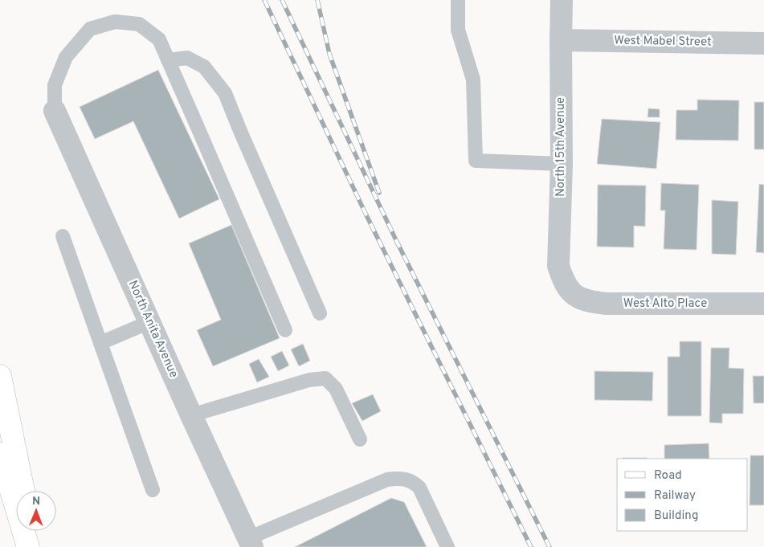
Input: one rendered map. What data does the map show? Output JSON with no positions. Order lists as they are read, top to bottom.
{
  "streets": {
    "street": [
      "West Mabel Street",
      "North 15th Avenue",
      "West Alto Place",
      "North Anita Avenue"
    ]
  },
  "crossings": [
    ["West Mabel Street", "North 15th Avenue"],
    ["North 15th Avenue", "West Alto Place"]
  ],
  "legend": ["Road", "Railway", "Building"],
  "north": "top"
}
